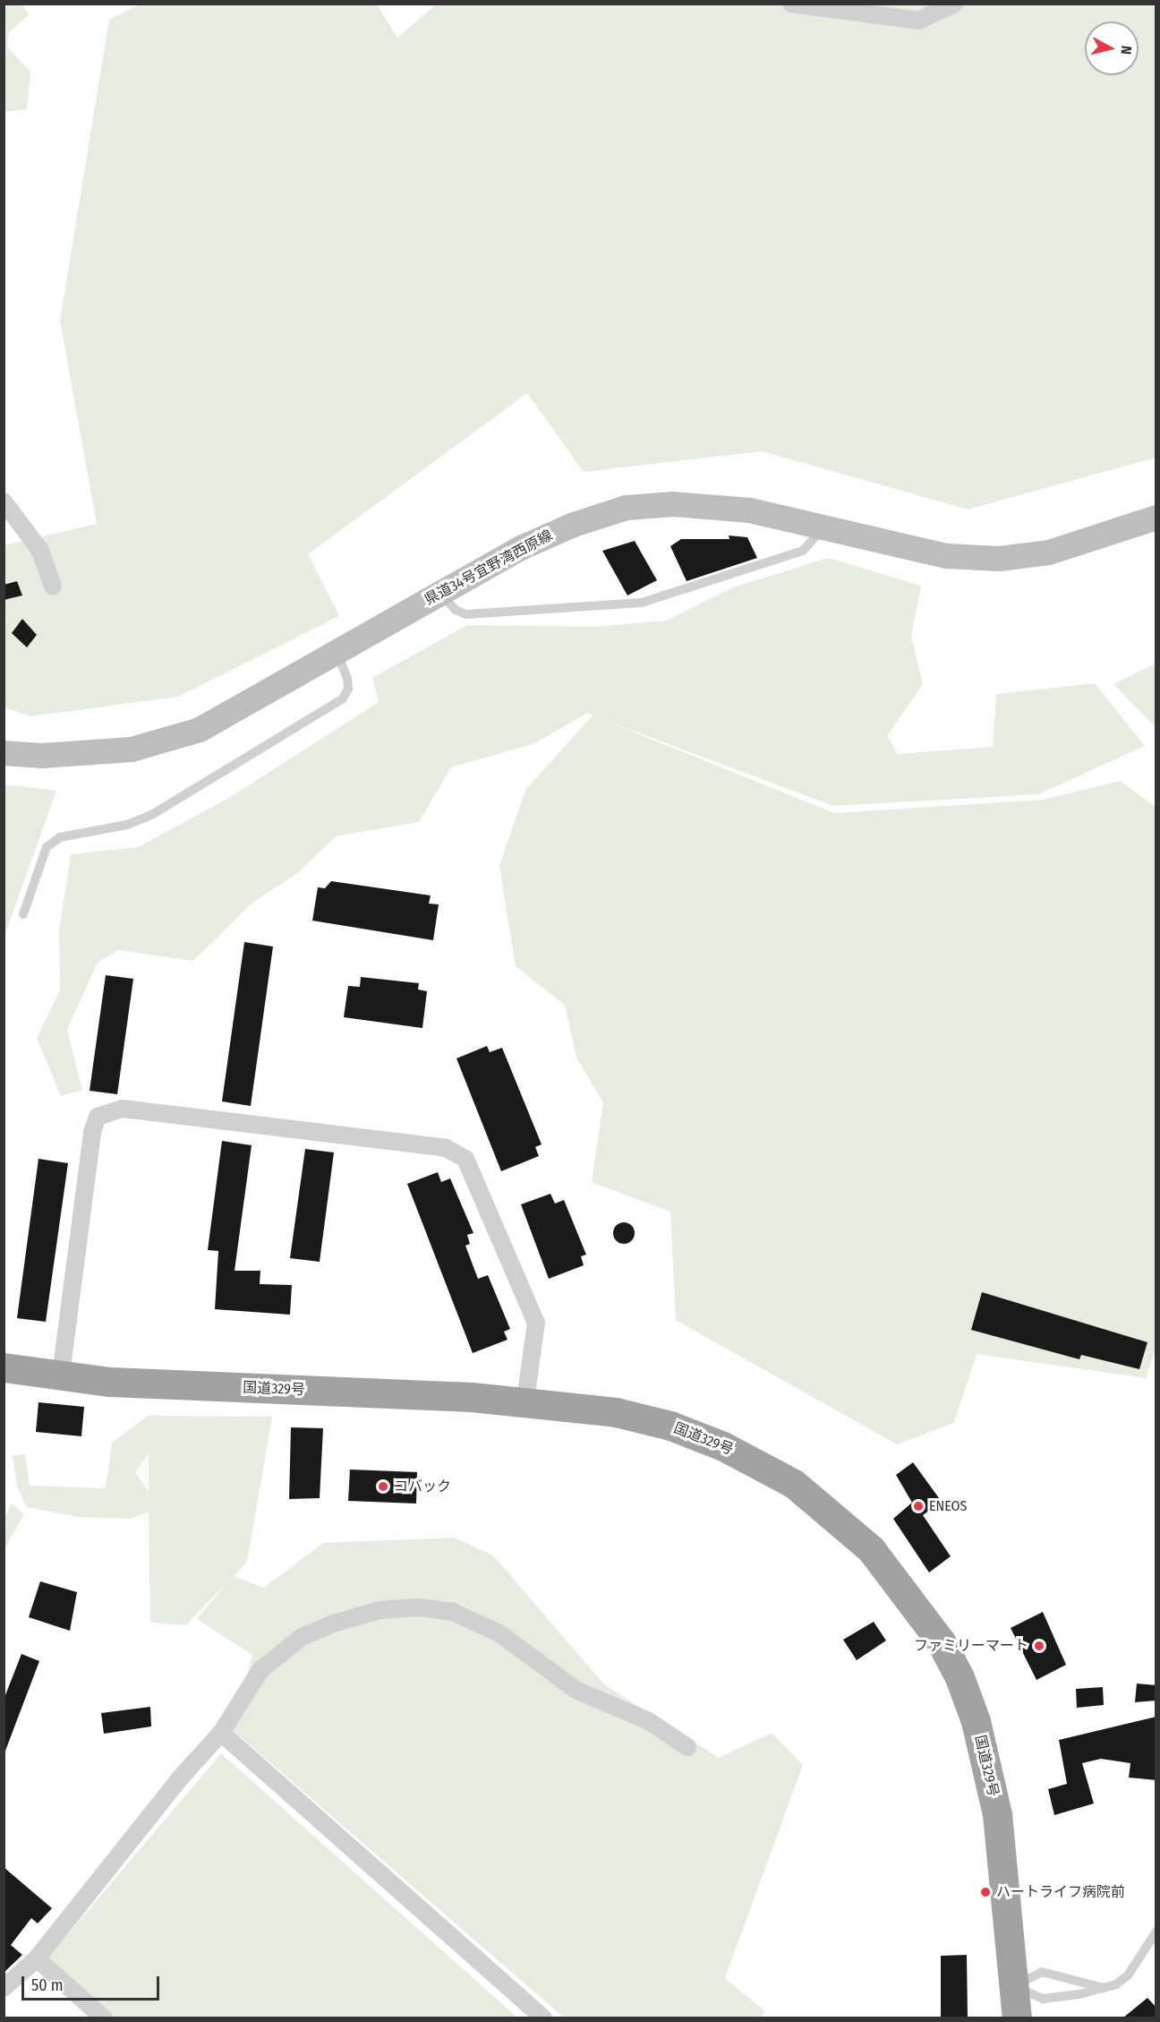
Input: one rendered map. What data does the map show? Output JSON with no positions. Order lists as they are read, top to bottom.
{
  "streets": {
    "highway": ["国道329号"],
    "main road": ["県道34号宜野湾西原線"]
  },
  "places": [
    "コバック",
    "ENEOS",
    "ファミリーマート",
    "ハートライフ病院前"
  ],
  "scale_bar": "50 m",
  "north": "right"
}
